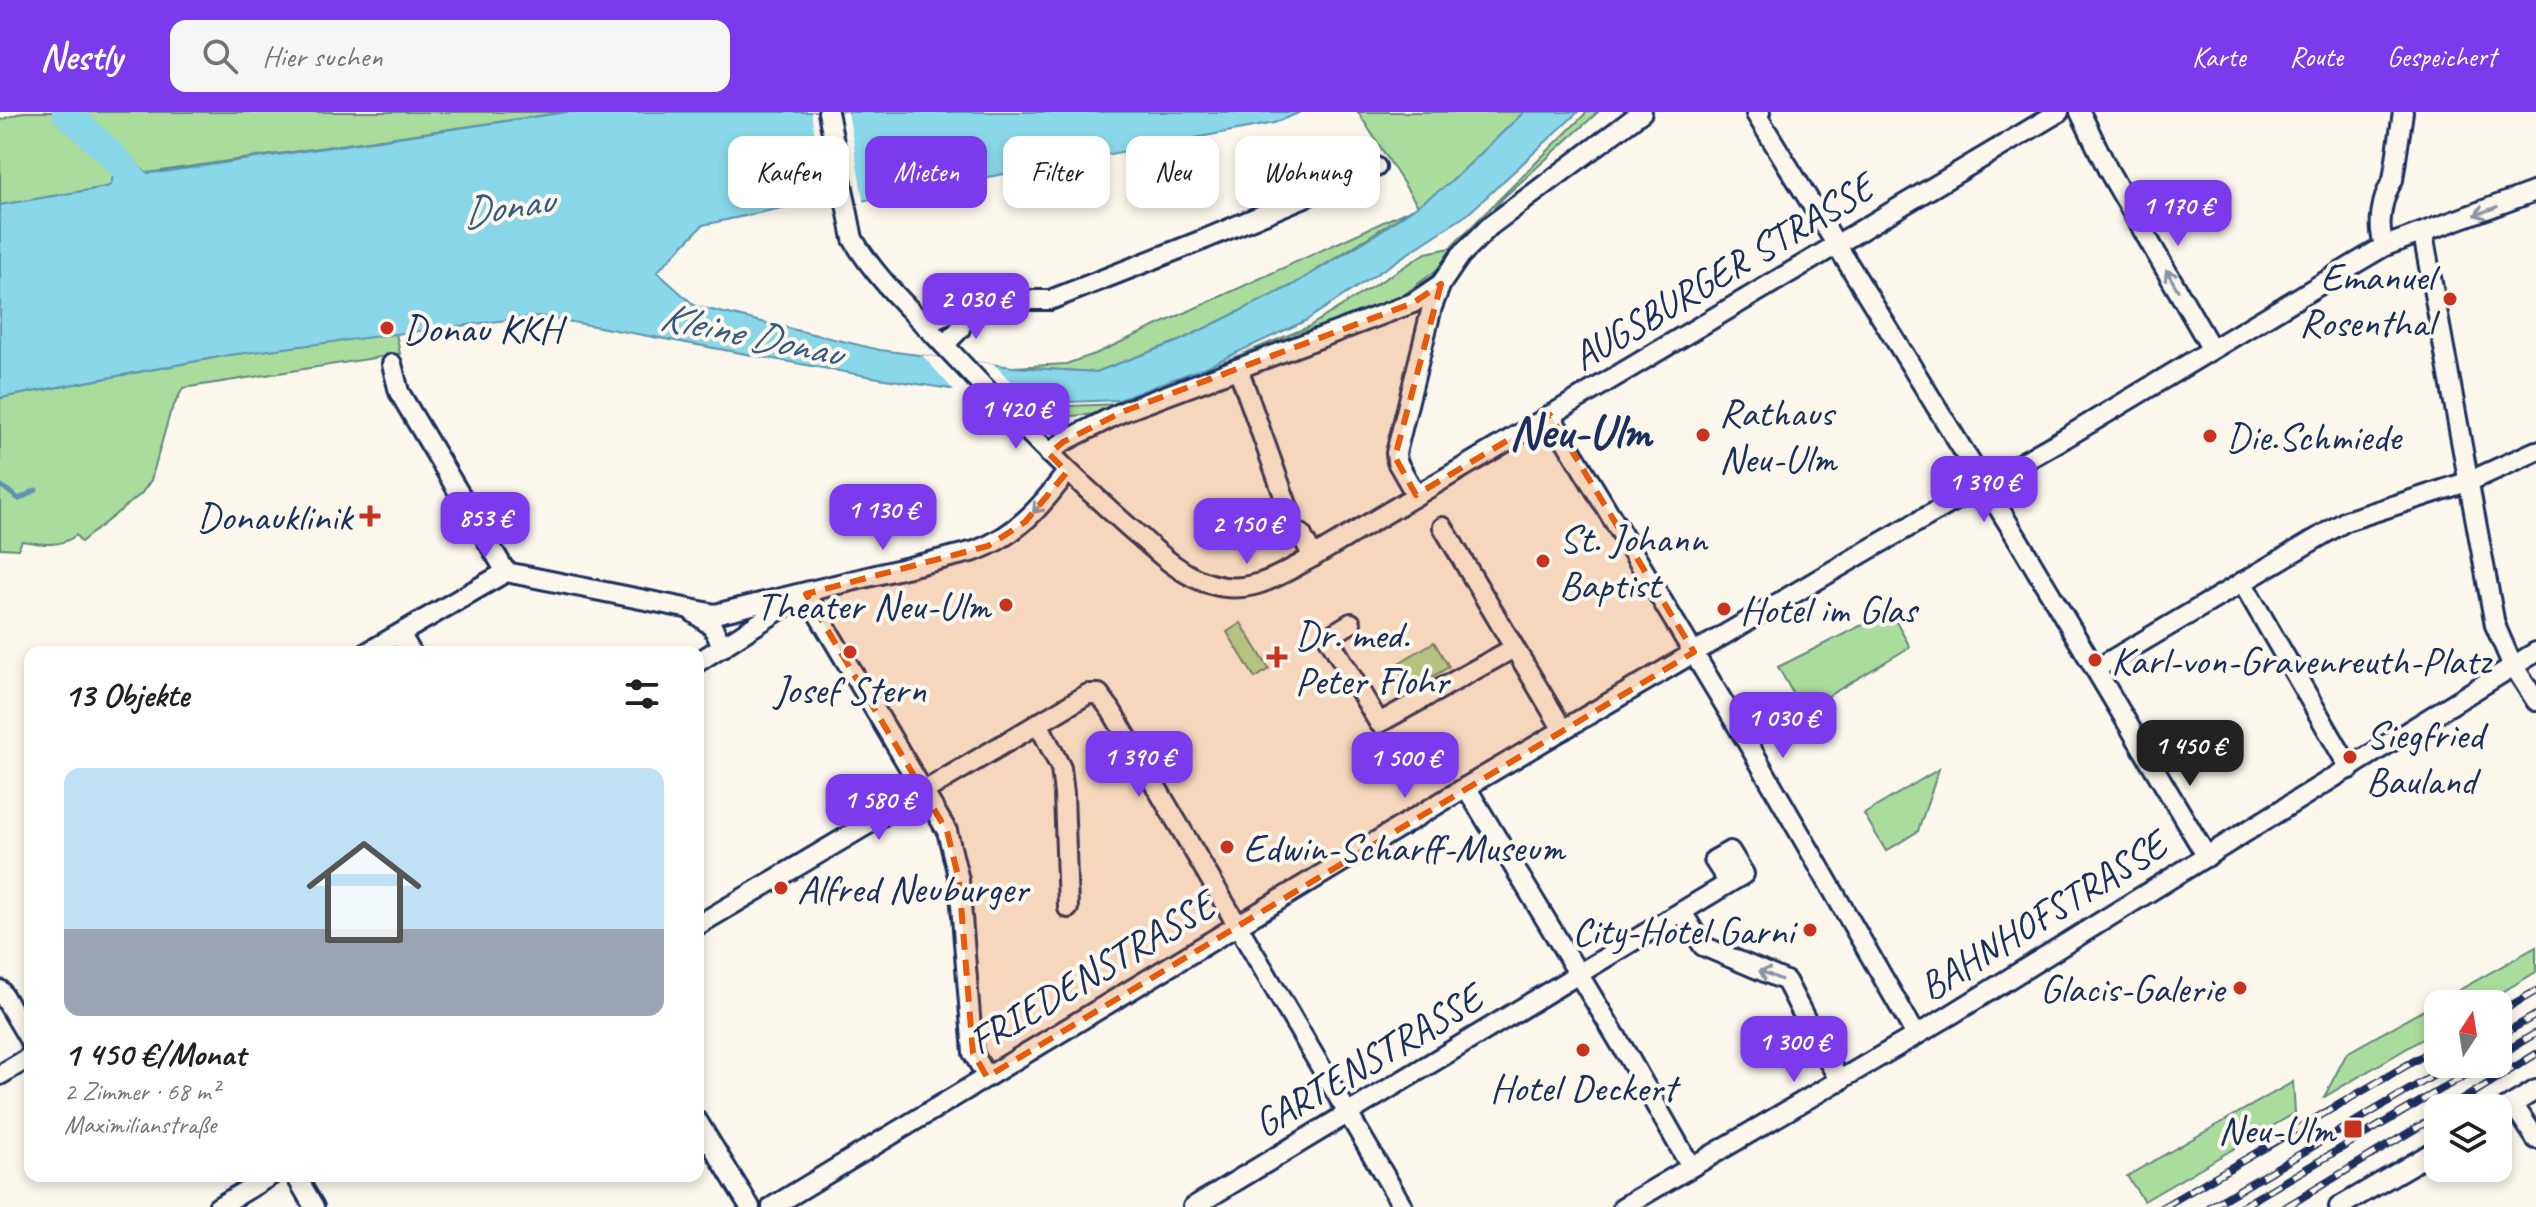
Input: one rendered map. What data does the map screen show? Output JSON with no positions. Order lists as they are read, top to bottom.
{
  "streets": {
    "street": [
      "AUGSBURGER STRASSE",
      "BAHNHOFSTRASSE",
      "FRIEDENSTRASSE",
      "GARTENSTRASSE"
    ]
  },
  "districts": ["Neu-Ulm"],
  "water": ["Donau", "Kleine Donau"],
  "places": {
    "other": [
      "Emanuel Rosenthal",
      "Donau KKH",
      "Rathaus Neu-Ulm",
      "Die.Schmiede",
      "St. Johann Baptist",
      "Theater Neu-Ulm",
      "Hotel im Glas",
      "Josef Stern",
      "Karl-von-Gravenreuth-Platz",
      "Siegfried Bauland",
      "Edwin-Scharff-Museum",
      "Alfred Neuburger",
      "City-Hotel Garni",
      "Glacis-Galerie",
      "Hotel Deckert"
    ],
    "health": ["Donauklinik", "Dr. med. Peter Flohr"],
    "transit": ["Neu-Ulm"]
  },
  "north": "top",
  "page": {
    "header": "Nestly",
    "search": "Hier suchen",
    "nav": ["Karte", "Route", "Gespeichert"],
    "chip": [
      "Kaufen",
      "Mieten",
      "Filter",
      "Neu",
      "Wohnung"
    ],
    "price": [
      "1 170 €",
      "2 030 €",
      "1 420 €",
      "1 390 €",
      "1 130 €",
      "853 €",
      "2 150 €",
      "1 030 €",
      "1 450 €",
      "1 390 €",
      "1 500 €",
      "1 580 €",
      "1 300 €"
    ],
    "heading": "13 Objekte",
    "list": [
      {
        "name": "1 450 €/Monat",
        "note": "2 Zimmer · 68 m² · Maximilianstraße"
      }
    ]
  }
}
